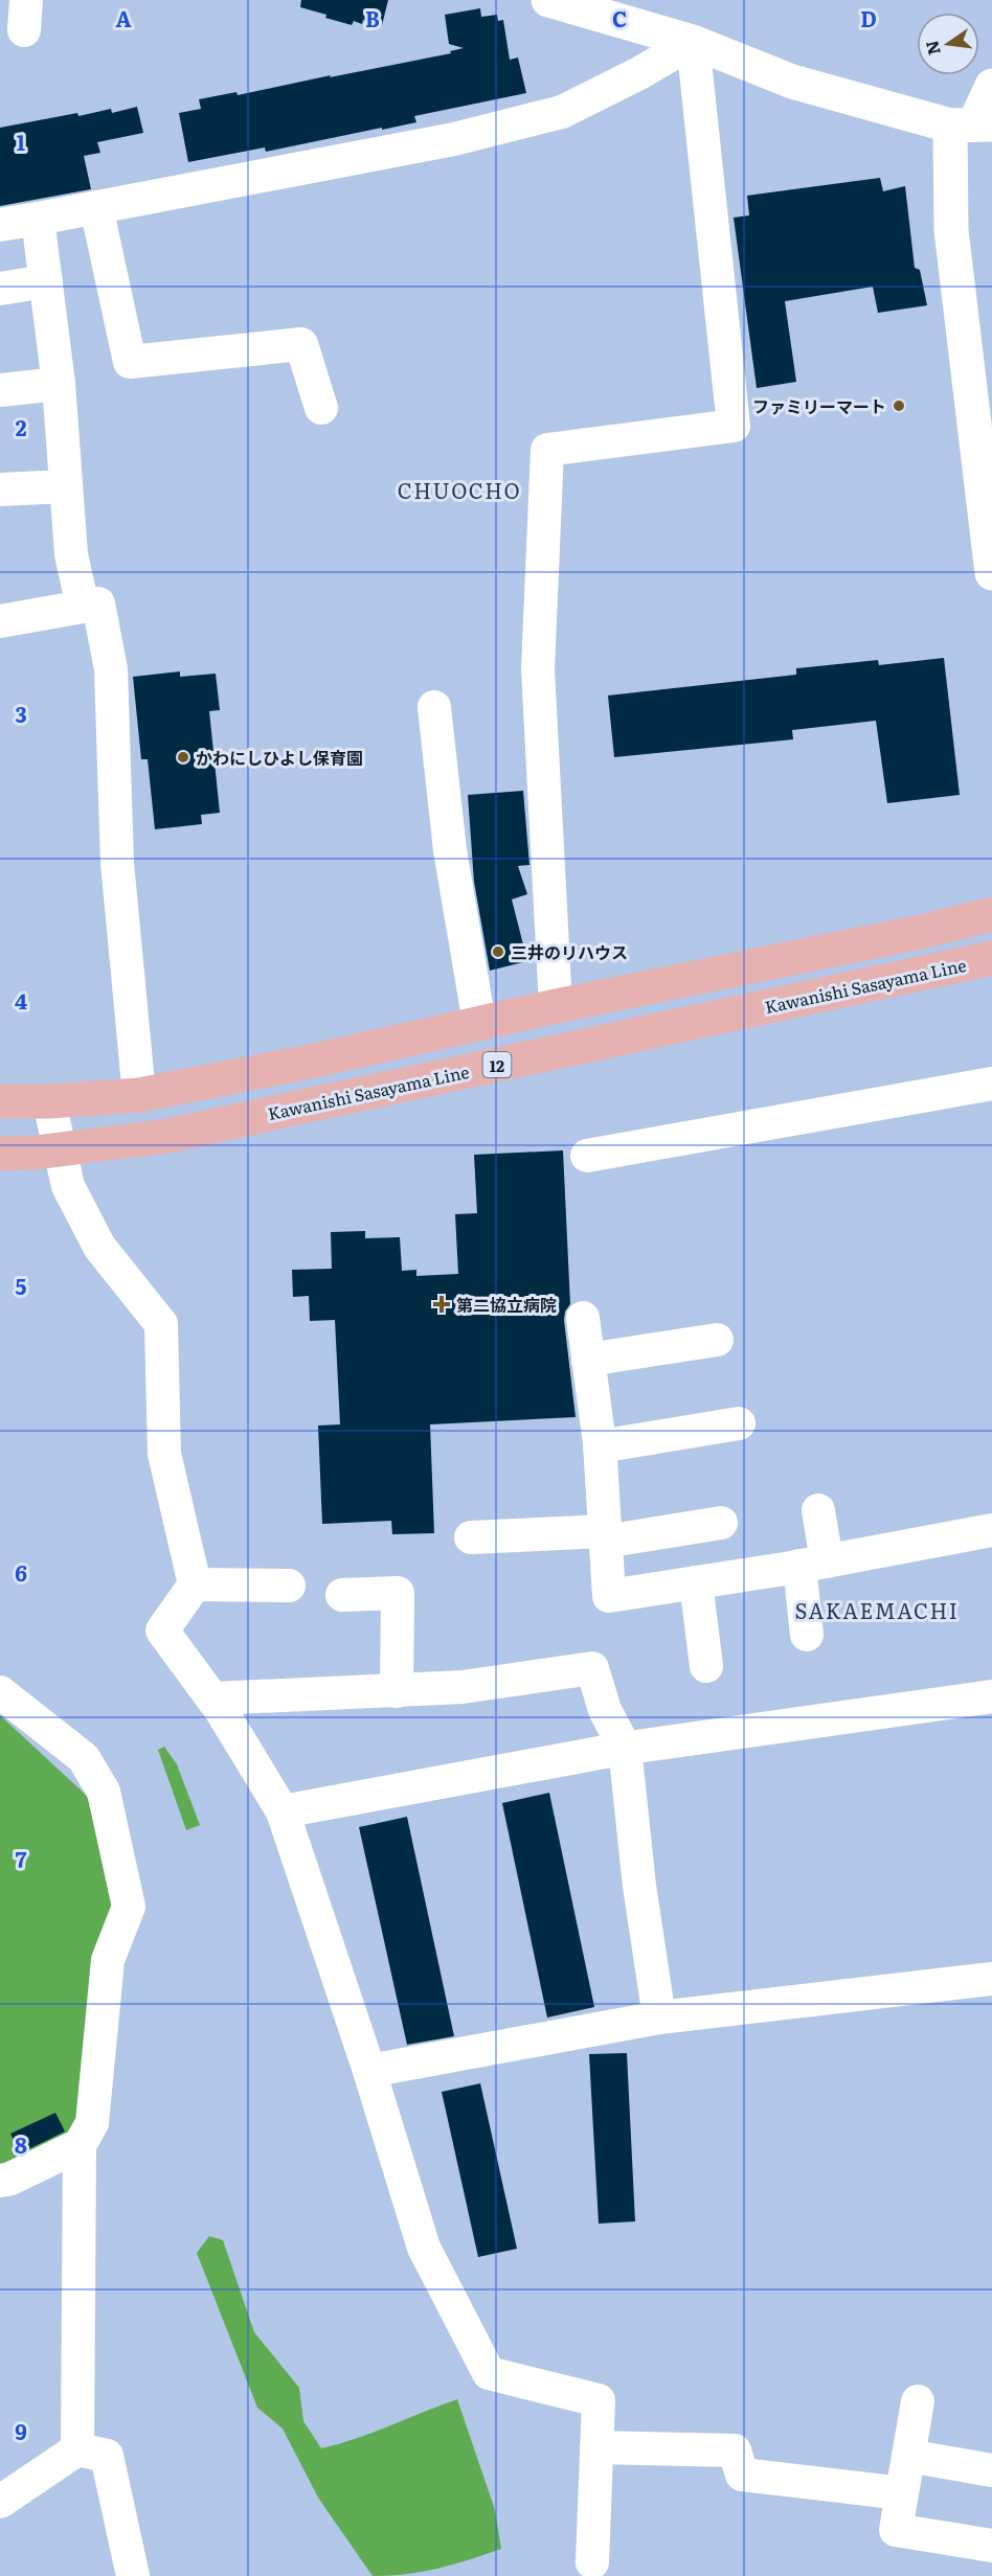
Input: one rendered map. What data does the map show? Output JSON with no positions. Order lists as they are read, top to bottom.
{
  "streets": {
    "main road": ["Kawanishi Sasayama Line", "12"]
  },
  "districts": ["CHUOCHO", "SAKAEMACHI"],
  "places": {
    "other": ["ファミリーマート", "かわにしひよし保育園", "三井のリハウス"],
    "health": ["第二協立病院"]
  },
  "north": "left",
  "grid": {
    "columns": [
      "A",
      "B",
      "C",
      "D"
    ],
    "rows": [
      "1",
      "2",
      "3",
      "4",
      "5",
      "6",
      "7",
      "8",
      "9"
    ]
  }
}
